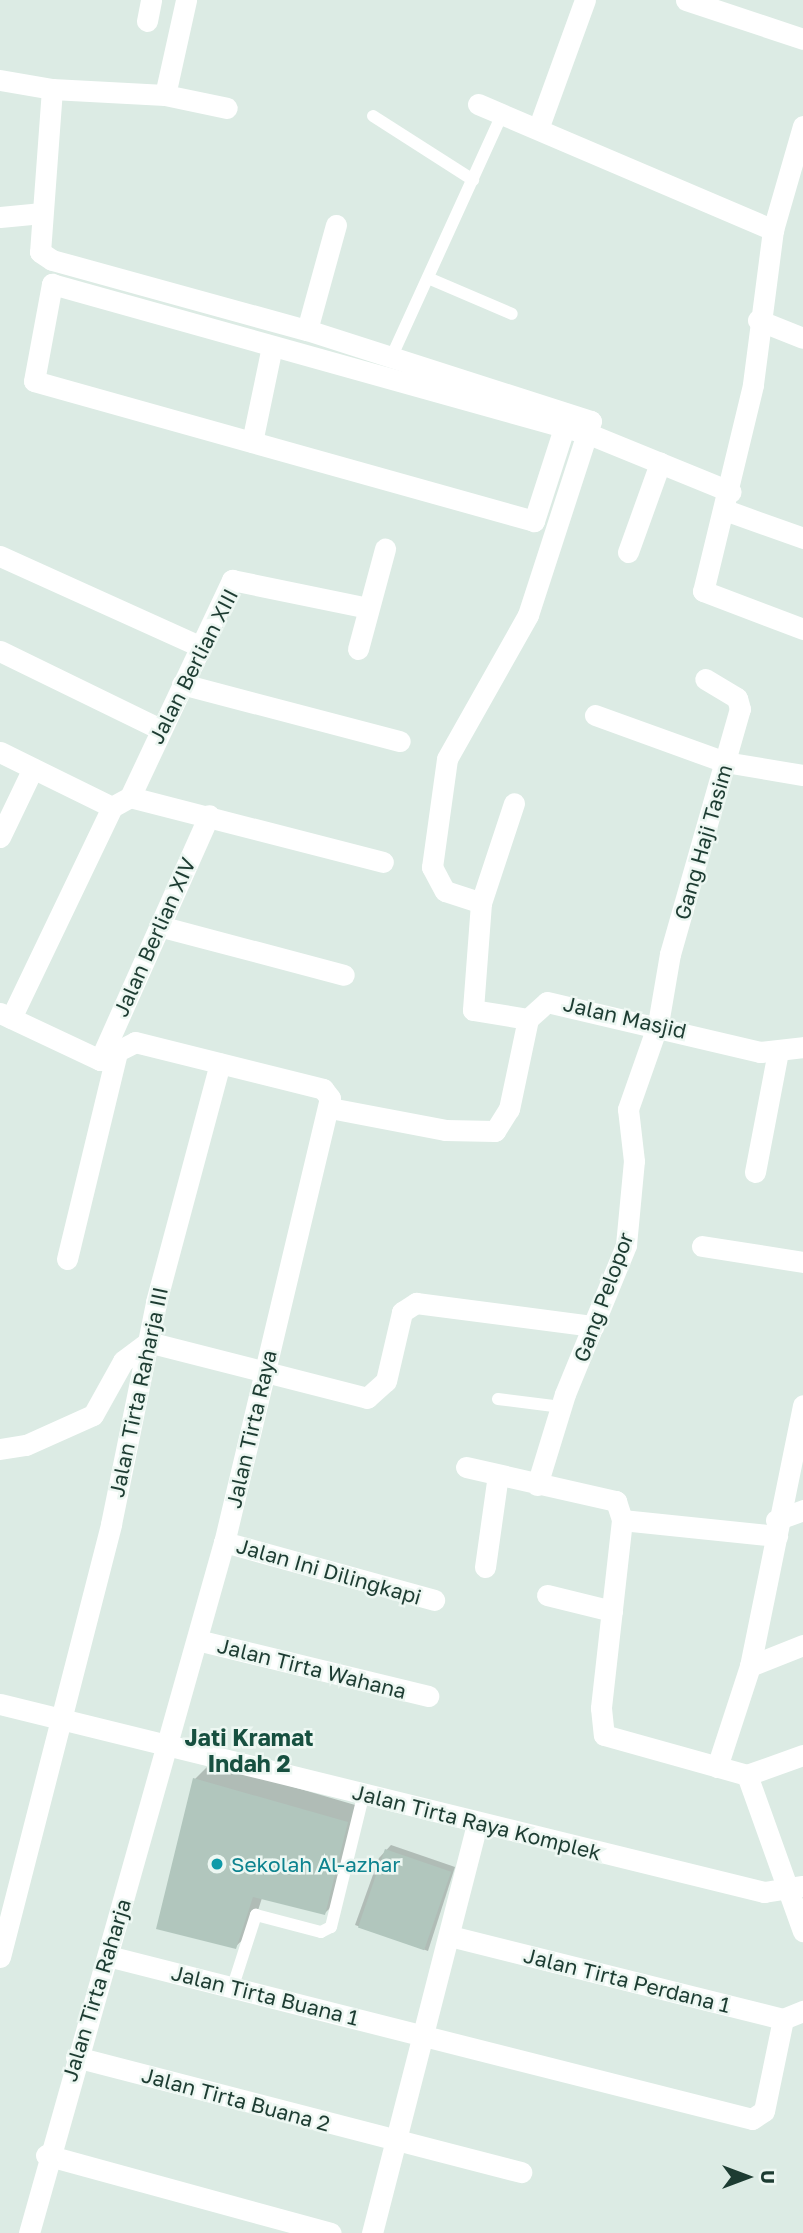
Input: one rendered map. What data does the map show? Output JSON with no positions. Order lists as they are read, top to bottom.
{
  "streets": {
    "street": [
      "Jalan Berlian XIII",
      "Gang Haji Tasim",
      "Jalan Berlian XIV",
      "Jalan Masjid",
      "Gang Pelopor",
      "Jalan Tirta Raharja III",
      "Jalan Tirta Raya",
      "Jalan Ini Dilingkapi",
      "Jalan Tirta Wahana",
      "Jalan Tirta Raya Komplek",
      "Jalan Tirta Perdana 1",
      "Jalan Tirta Raharja",
      "Jalan Tirta Buana 1",
      "Jalan Tirta Buana 2"
    ]
  },
  "crossings": [
    ["Gang Haji Tasim", "Jalan Masjid"],
    ["Gang Haji Tasim", "Gang Pelopor"],
    ["Jalan Masjid", "Gang Pelopor"],
    ["Jalan Tirta Raharja III", "Jalan Tirta Raya Komplek"],
    ["Jalan Tirta Raya", "Jalan Ini Dilingkapi"],
    ["Jalan Tirta Raya", "Jalan Tirta Wahana"],
    ["Jalan Tirta Raya", "Jalan Tirta Raya Komplek"],
    ["Jalan Tirta Raya", "Jalan Tirta Raharja"],
    ["Jalan Tirta Raya Komplek", "Jalan Tirta Raharja"],
    ["Jalan Tirta Perdana 1", "Jalan Tirta Buana 1"],
    ["Jalan Tirta Raharja", "Jalan Tirta Buana 1"],
    ["Jalan Tirta Raharja", "Jalan Tirta Buana 2"]
  ],
  "districts": ["Jati Kramat Indah 2"],
  "places": ["Sekolah Al-azhar"],
  "north": "right"
}
